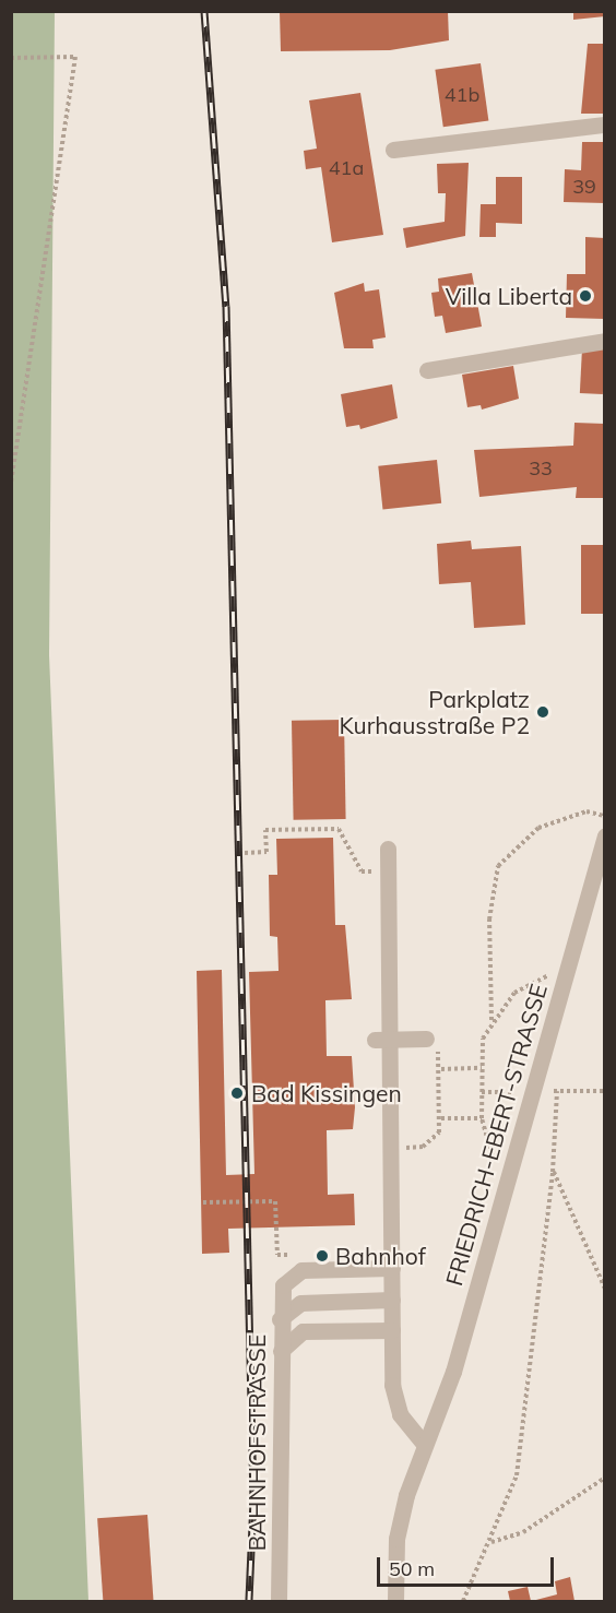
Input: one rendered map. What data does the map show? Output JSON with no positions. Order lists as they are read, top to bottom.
{
  "streets": {
    "street": ["FRIEDRICH-EBERT-STRASSE", "BAHNHOFSTRASSE"]
  },
  "places": [
    "Villa Liberta",
    "Parkplatz Kurhausstraße P2",
    "Bad Kissingen",
    "Bahnhof"
  ],
  "house_numbers": [
    "41b",
    "41a",
    "39",
    "33"
  ],
  "scale_bar": "50 m"
}
